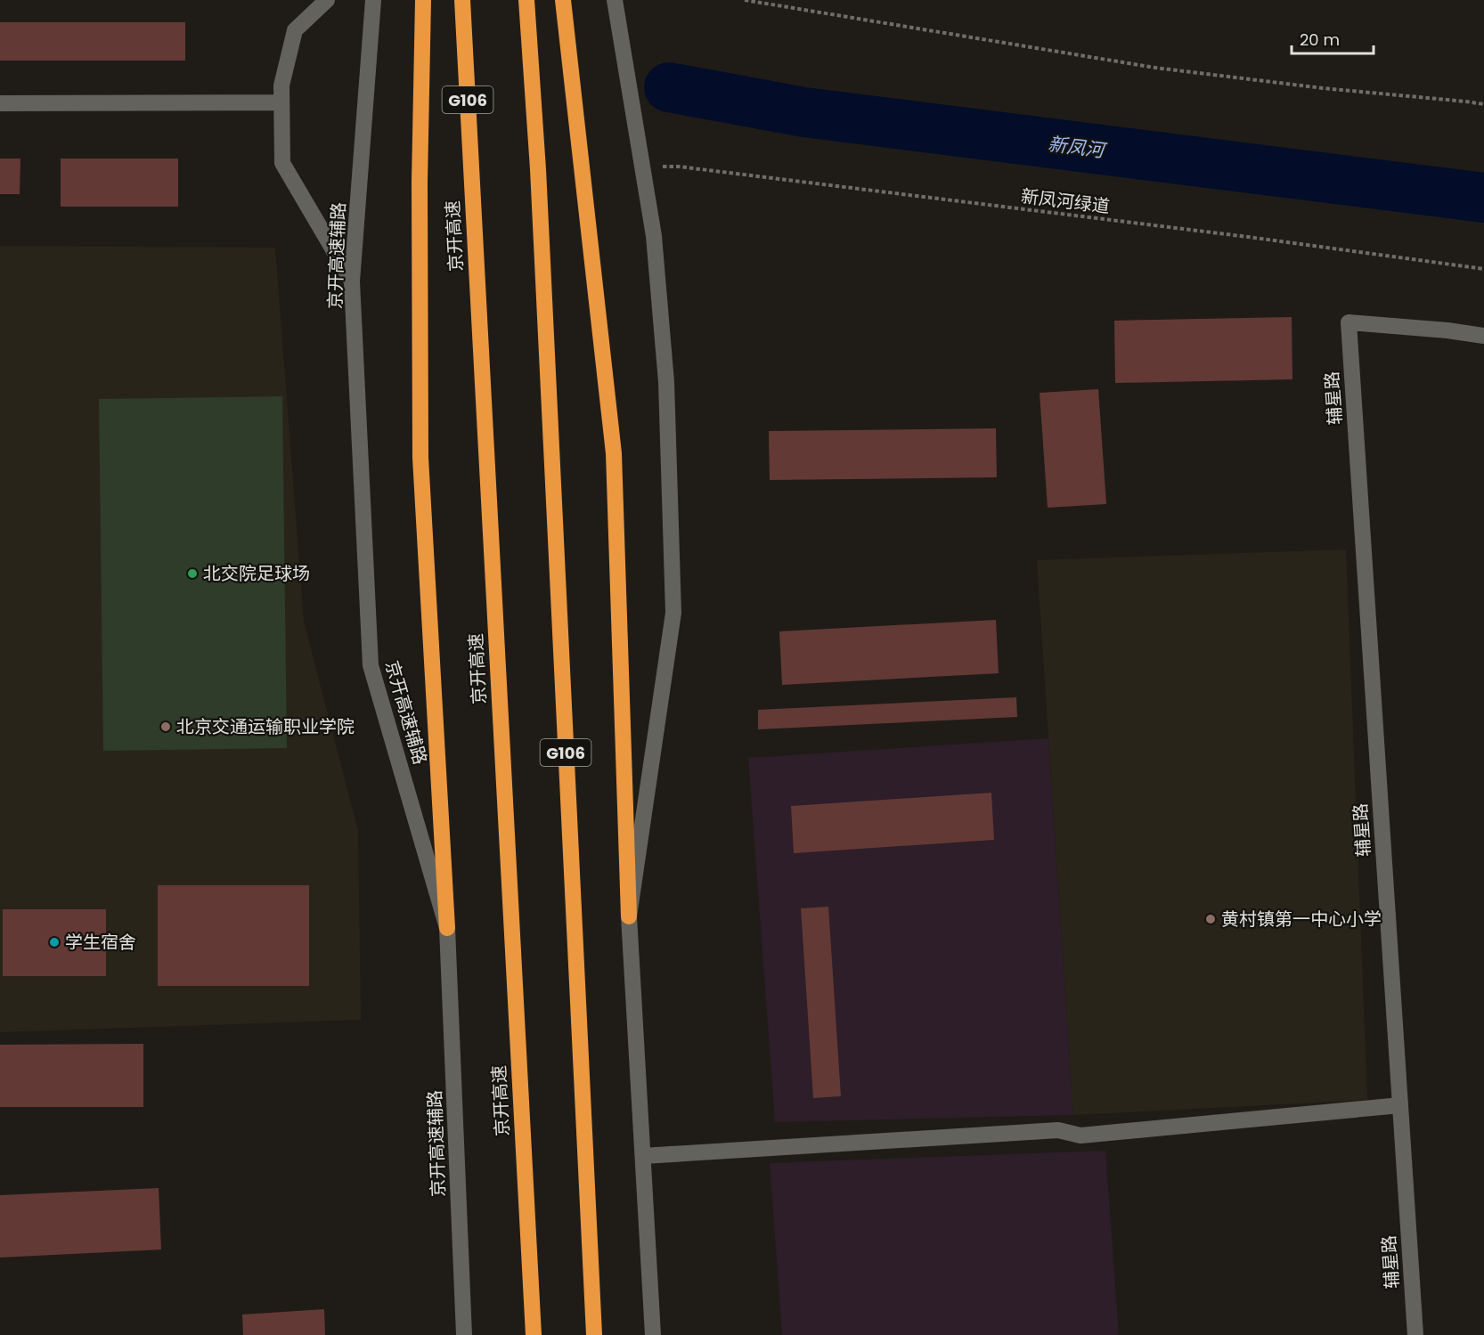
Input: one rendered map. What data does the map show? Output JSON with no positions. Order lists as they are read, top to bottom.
{
  "streets": {
    "highway": ["G106", "京开高速"],
    "main road": ["京开高速辅路", "辅星路"],
    "path": ["新凤河绿道"]
  },
  "water": ["新凤河"],
  "places": [
    "北交院足球场",
    "北京交通运输职业学院",
    "黄村镇第一中心小学",
    "学生宿舍"
  ],
  "scale_bar": "20 m"
}
